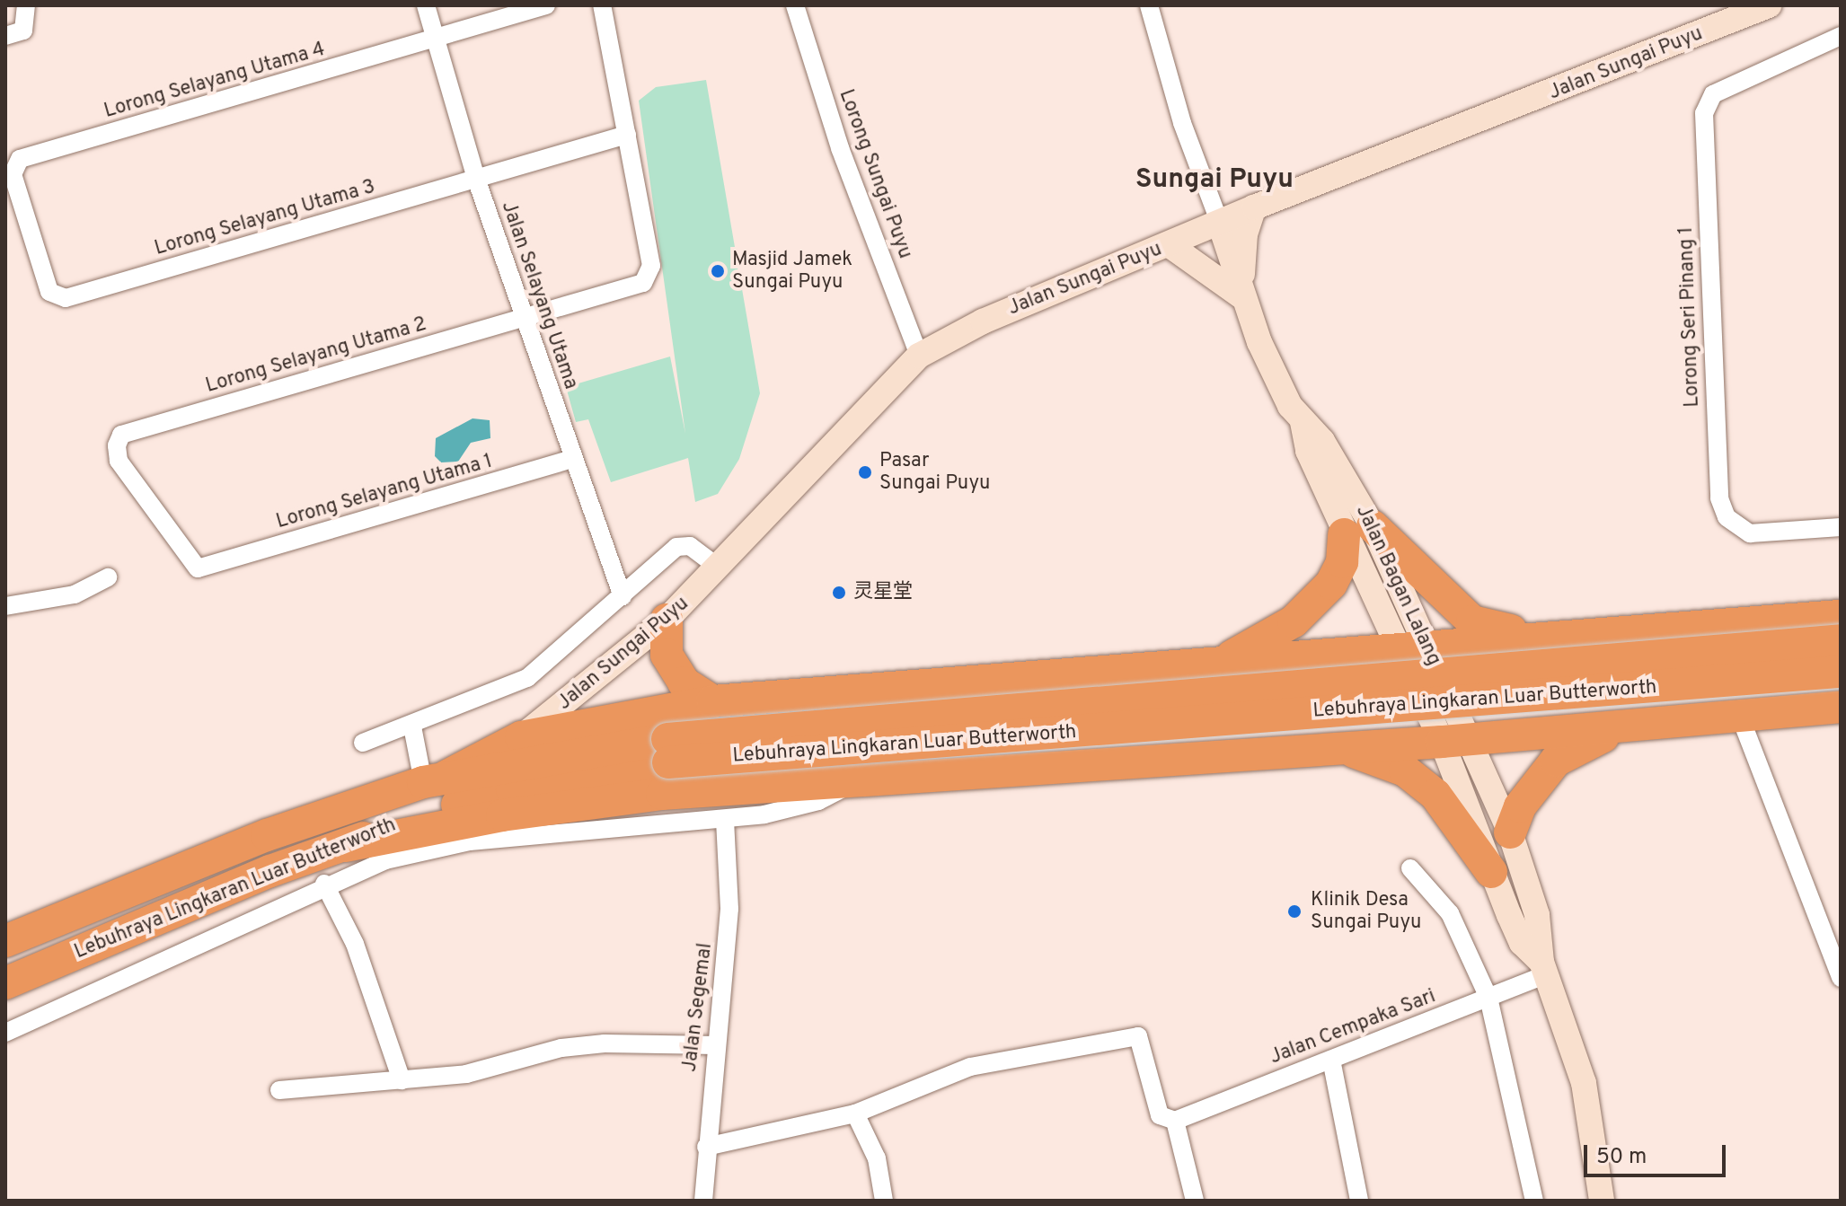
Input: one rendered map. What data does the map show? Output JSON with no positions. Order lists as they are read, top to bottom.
{
  "streets": {
    "highway": ["Lebuhraya Lingkaran Luar Butterworth"],
    "main road": ["Jalan Sungai Puyu", "Jalan Bagan Lalang"],
    "street": [
      "Lorong Selayang Utama 4",
      "Lorong Sungai Puyu",
      "Lorong Selayang Utama 3",
      "Jalan Selayang Utama",
      "Lorong Seri Pinang 1",
      "Lorong Selayang Utama 2",
      "Lorong Selayang Utama 1",
      "Jalan Segemal",
      "Jalan Cempaka Sari"
    ]
  },
  "crossings": [
    ["Jalan Sungai Puyu", "Lorong Sungai Puyu"],
    ["Jalan Sungai Puyu", "Jalan Bagan Lalang"],
    ["Lorong Selayang Utama 4", "Lorong Selayang Utama 3"],
    ["Lorong Selayang Utama 4", "Jalan Selayang Utama"],
    ["Lorong Selayang Utama 3", "Jalan Selayang Utama"],
    ["Lorong Selayang Utama 3", "Lorong Selayang Utama 2"],
    ["Jalan Selayang Utama", "Lorong Selayang Utama 2"],
    ["Jalan Selayang Utama", "Lorong Selayang Utama 1"],
    ["Lorong Selayang Utama 2", "Lorong Selayang Utama 1"],
    ["Jalan Bagan Lalang", "Jalan Cempaka Sari"]
  ],
  "districts": ["Sungai Puyu"],
  "places": [
    "Masjid Jamek Sungai Puyu",
    "Pasar Sungai Puyu",
    "灵星堂",
    "Klinik Desa Sungai Puyu"
  ],
  "scale_bar": "50 m"
}
